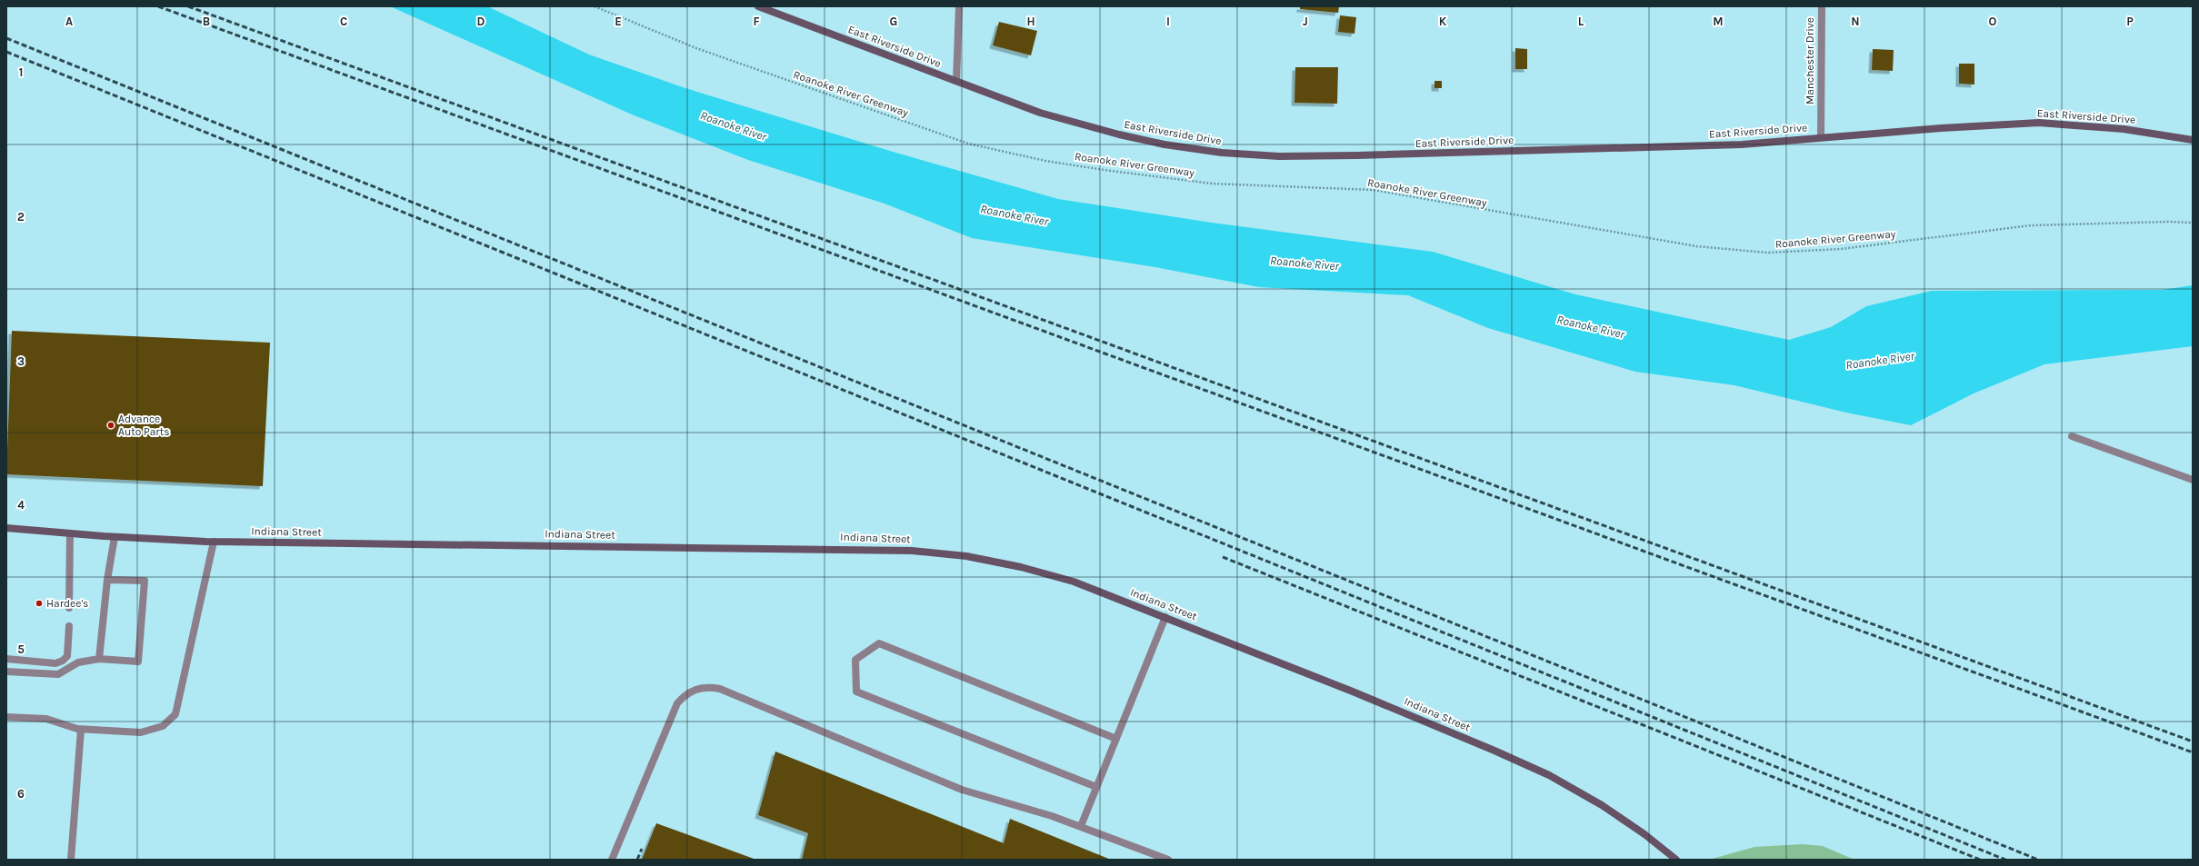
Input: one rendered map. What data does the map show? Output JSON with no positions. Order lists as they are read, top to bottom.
{
  "streets": {
    "street": ["East Riverside Drive", "Manchester Drive", "Indiana Street"],
    "path": ["Roanoke River Greenway"]
  },
  "crossings": [
    ["East Riverside Drive", "Manchester Drive"]
  ],
  "water": ["Roanoke River"],
  "places": ["Advance Auto Parts", "Hardee's"],
  "grid": {
    "columns": [
      "A",
      "B",
      "C",
      "D",
      "E",
      "F",
      "G",
      "H",
      "I",
      "J",
      "K",
      "L",
      "M",
      "N",
      "O",
      "P"
    ],
    "rows": [
      "1",
      "2",
      "3",
      "4",
      "5",
      "6"
    ]
  }
}
